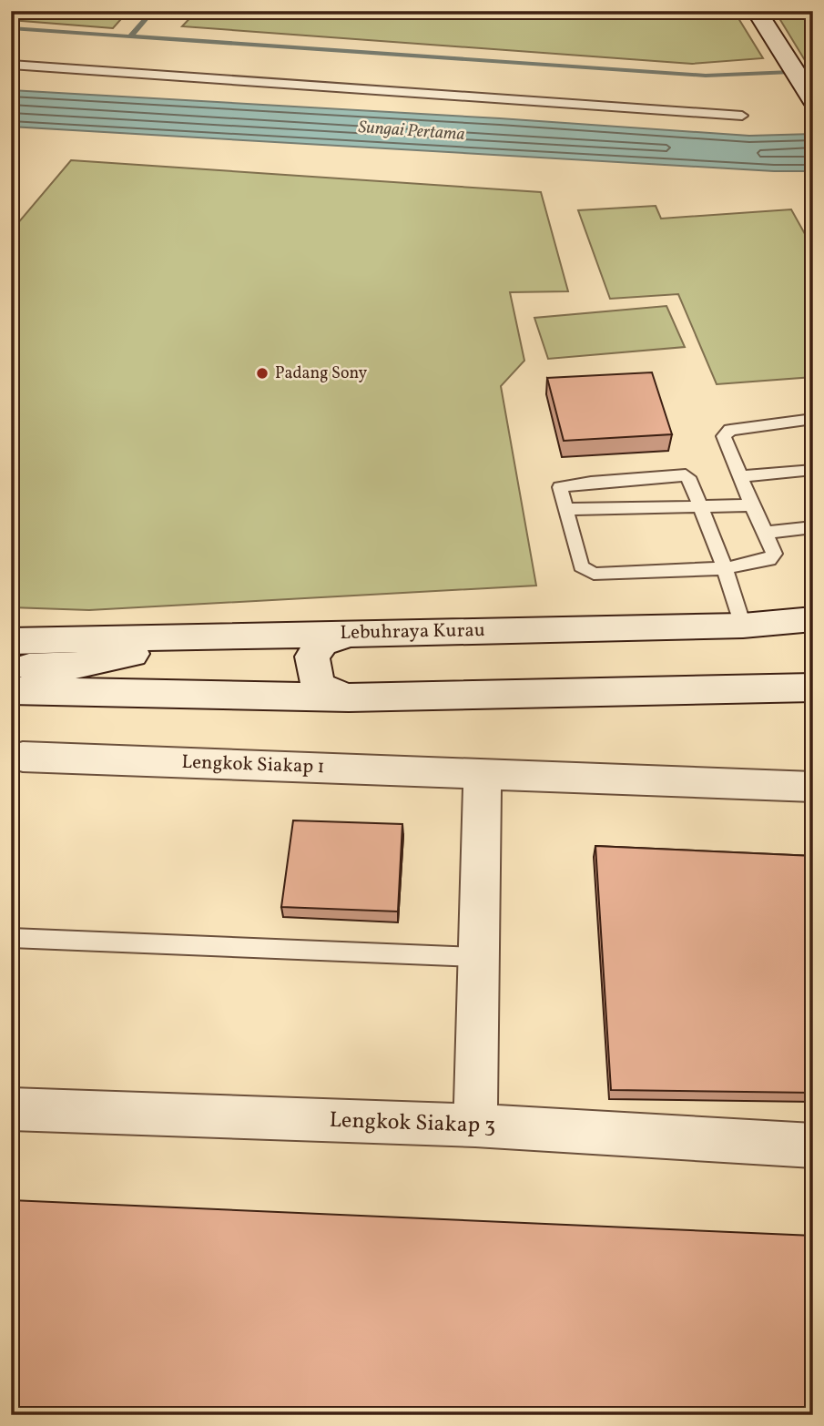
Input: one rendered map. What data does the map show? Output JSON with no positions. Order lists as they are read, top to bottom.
{
  "streets": {
    "street": ["Lebuhraya Kurau", "Lengkok Siakap 1", "Lengkok Siakap 3"]
  },
  "water": ["Sungai Pertama"],
  "places": ["Padang Sony"]
}
